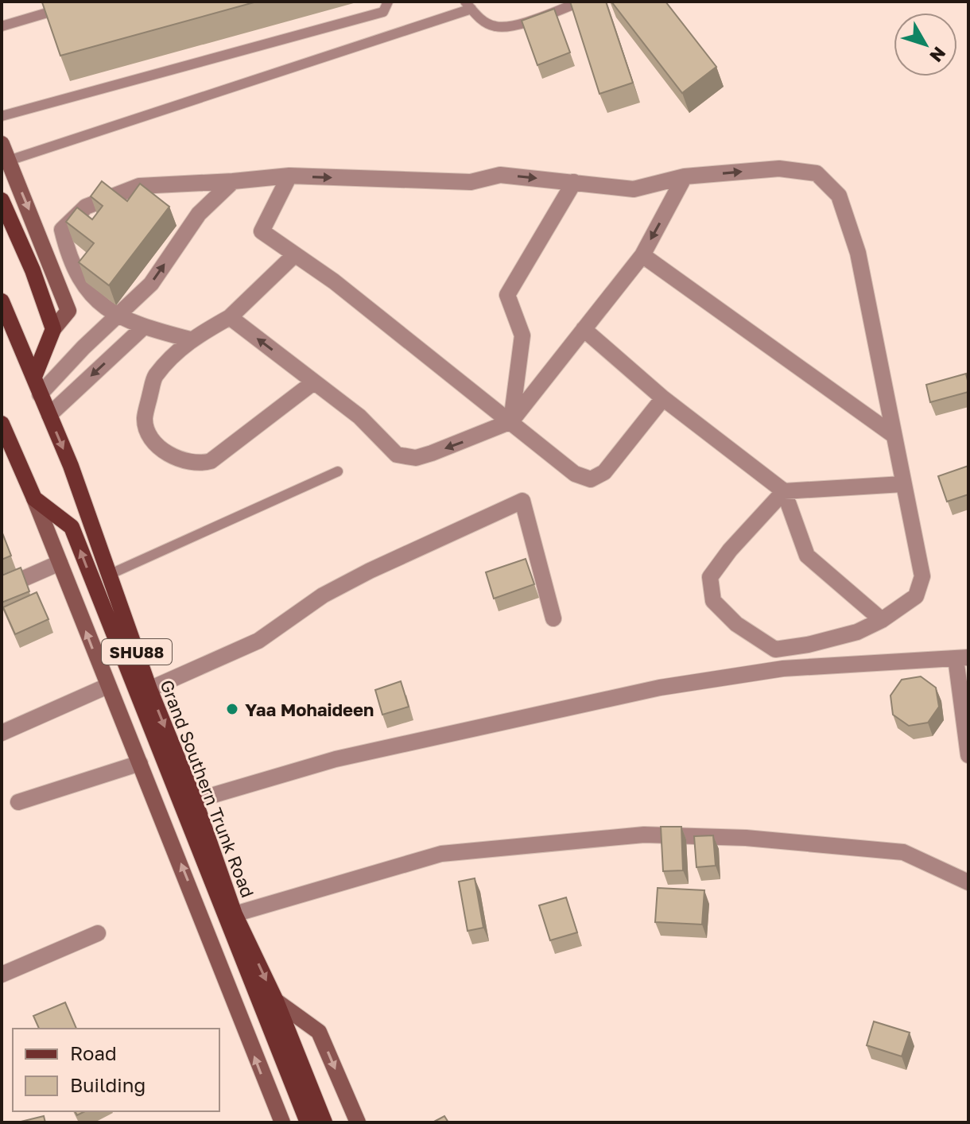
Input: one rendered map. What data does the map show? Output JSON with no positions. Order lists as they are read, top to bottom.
{
  "streets": {
    "main road": ["SHU88", "Grand Southern Trunk Road"]
  },
  "crossings": [
    ["SHU88", "Grand Southern Trunk Road"]
  ],
  "places": ["Yaa Mohaideen"],
  "legend": ["Road", "Building"],
  "north": "bottom right"
}
